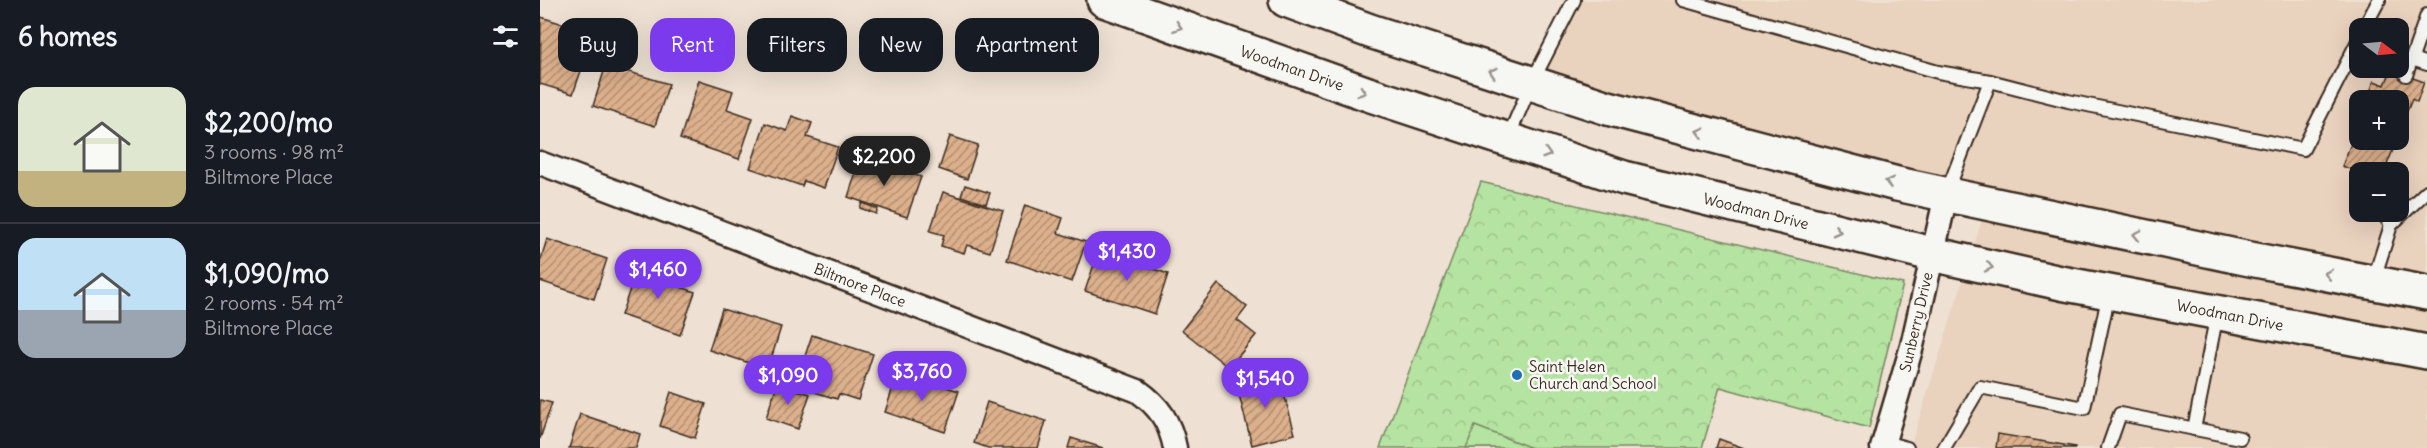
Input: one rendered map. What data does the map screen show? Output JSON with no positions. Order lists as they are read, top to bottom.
{
  "streets": {
    "main road": ["Woodman Drive"],
    "street": ["Biltmore Place", "Sunberry Drive"]
  },
  "crossings": [
    ["Woodman Drive", "Sunberry Drive"]
  ],
  "places": ["Saint Helen Church and School"],
  "north": "right",
  "page": {
    "heading": "6 homes",
    "map_buttons": ["+", "−"],
    "chip": [
      "Buy",
      "Rent",
      "Filters",
      "New",
      "Apartment"
    ],
    "list": [
      {
        "name": "$2,200/mo",
        "note": "3 rooms · 98 m² · Biltmore Place"
      },
      {
        "name": "$1,090/mo",
        "note": "2 rooms · 54 m² · Biltmore Place"
      }
    ],
    "price": [
      "$2,200",
      "$1,430",
      "$1,460",
      "$3,760",
      "$1,090",
      "$1,540"
    ]
  }
}
